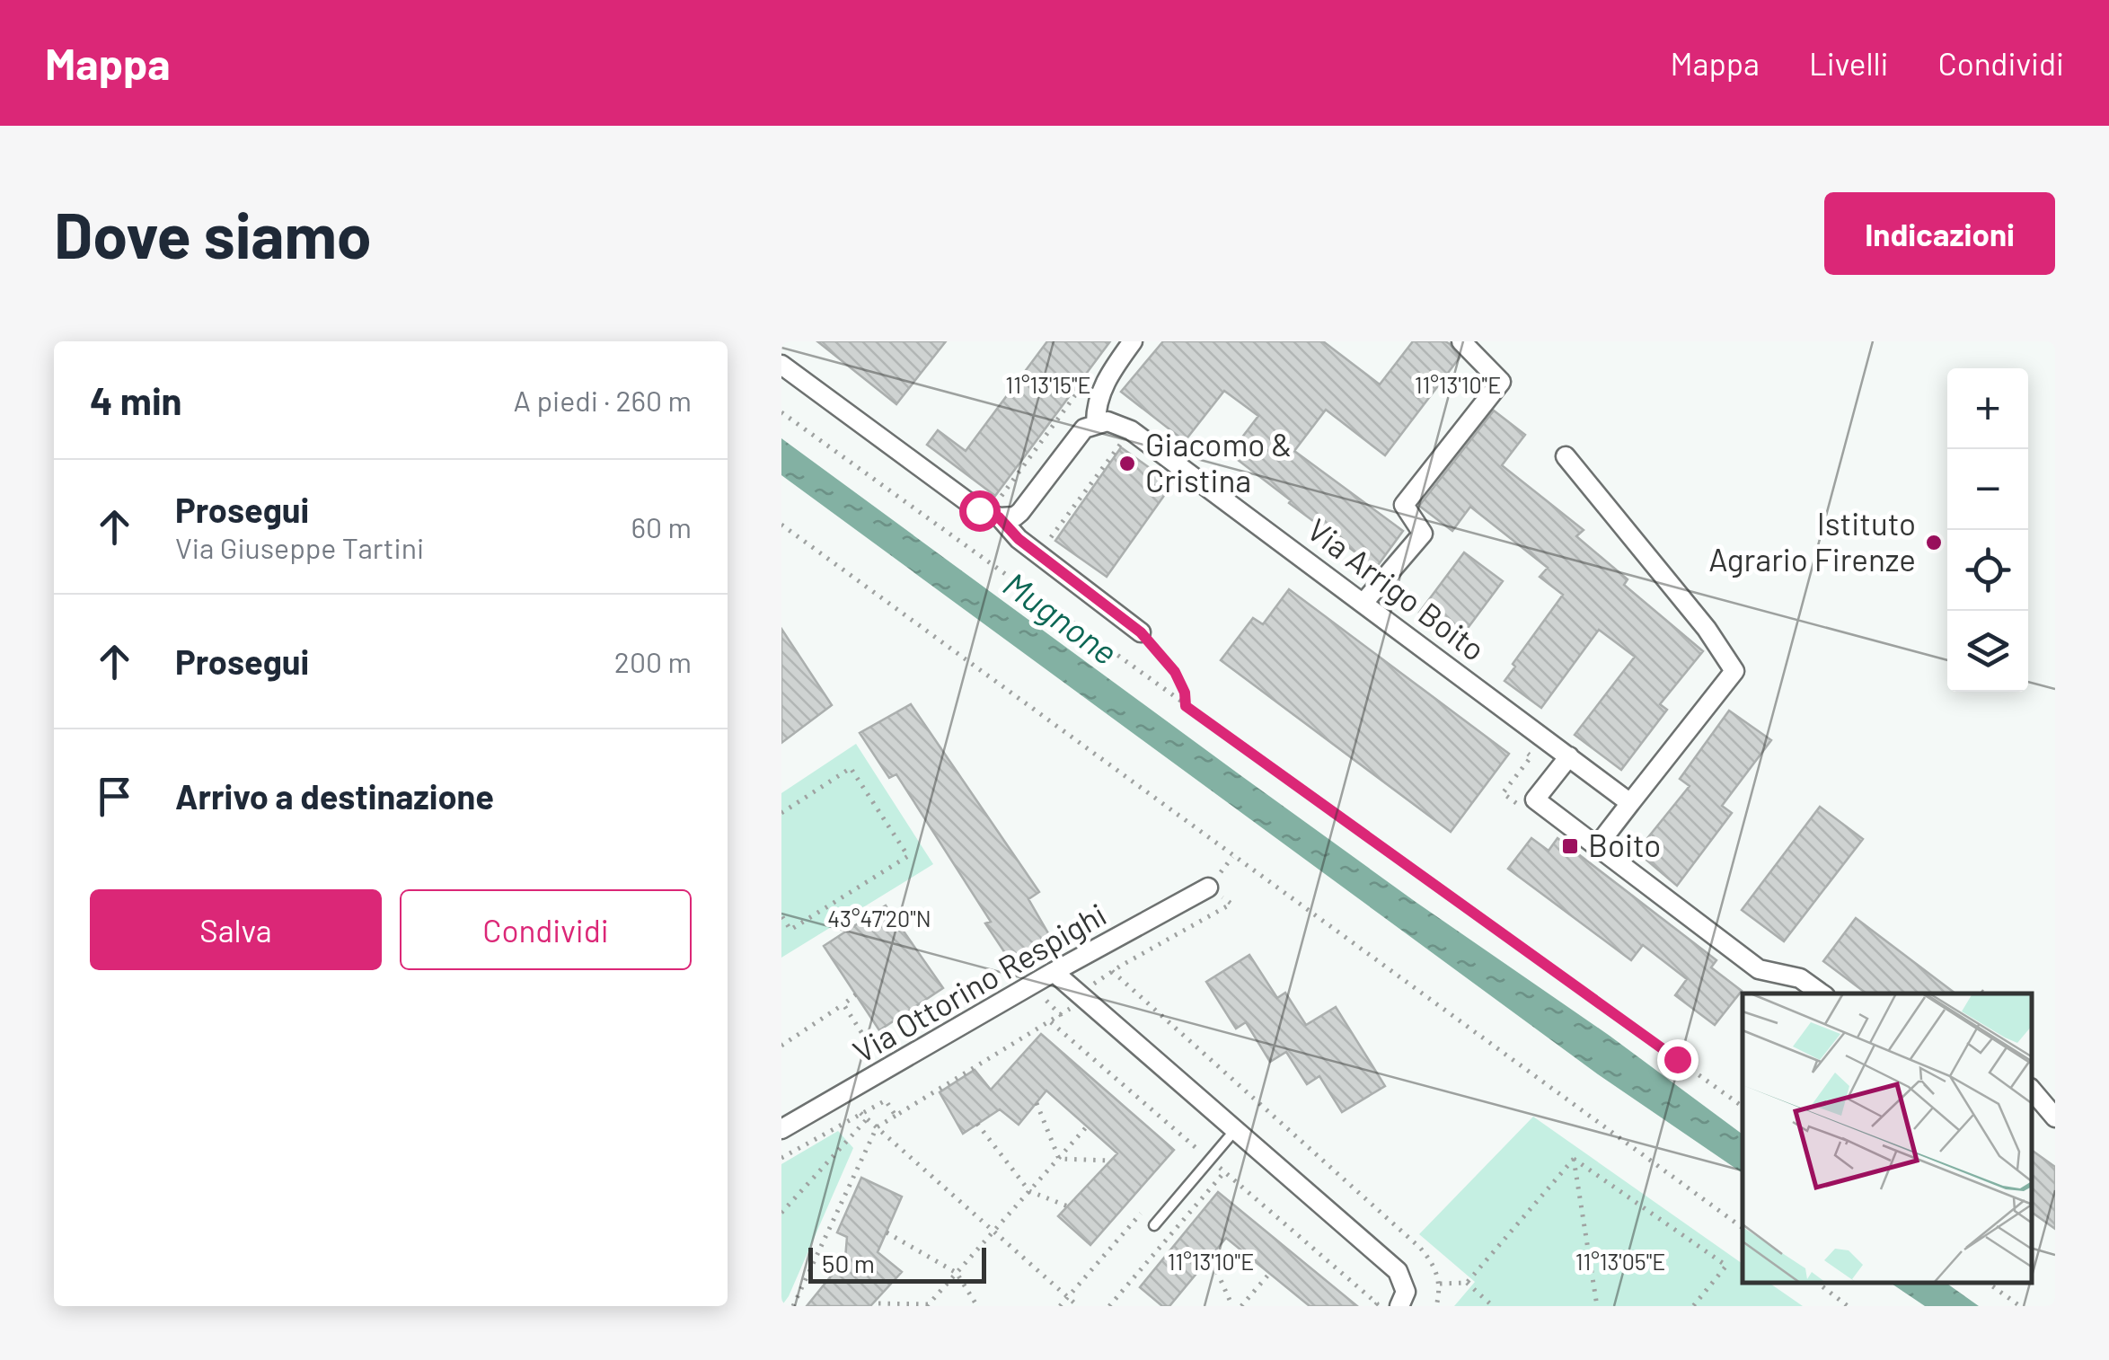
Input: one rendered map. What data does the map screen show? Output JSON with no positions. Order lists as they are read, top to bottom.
{
  "streets": {
    "street": ["Via Arrigo Boito", "Via Ottorino Respighi"]
  },
  "water": ["Mugnone"],
  "places": {
    "other": ["Giacomo & Cristina", "Istituto Agrario Firenze"],
    "transit": ["Boito"]
  },
  "scale_bar": "50 m",
  "page": {
    "header": "Mappa",
    "nav": ["Mappa", "Livelli", "Condividi"],
    "buttons": [
      "Indicazioni",
      ["Salva", "Condividi"]
    ],
    "title": "Dove siamo",
    "heading": ["4 min", "A piedi · 260 m"],
    "map_buttons": ["+", "−"],
    "list": [
      ["Prosegui", "Via Giuseppe Tartini", "60 m"],
      ["Prosegui", "200 m"],
      "Arrivo a destinazione"
    ],
    "scale": "50 m"
  },
  "coordinates": [
    "11°13'15\"E",
    "11°13'10\"E",
    "43°47'20\"N",
    "11°13'05\"E"
  ]
}
